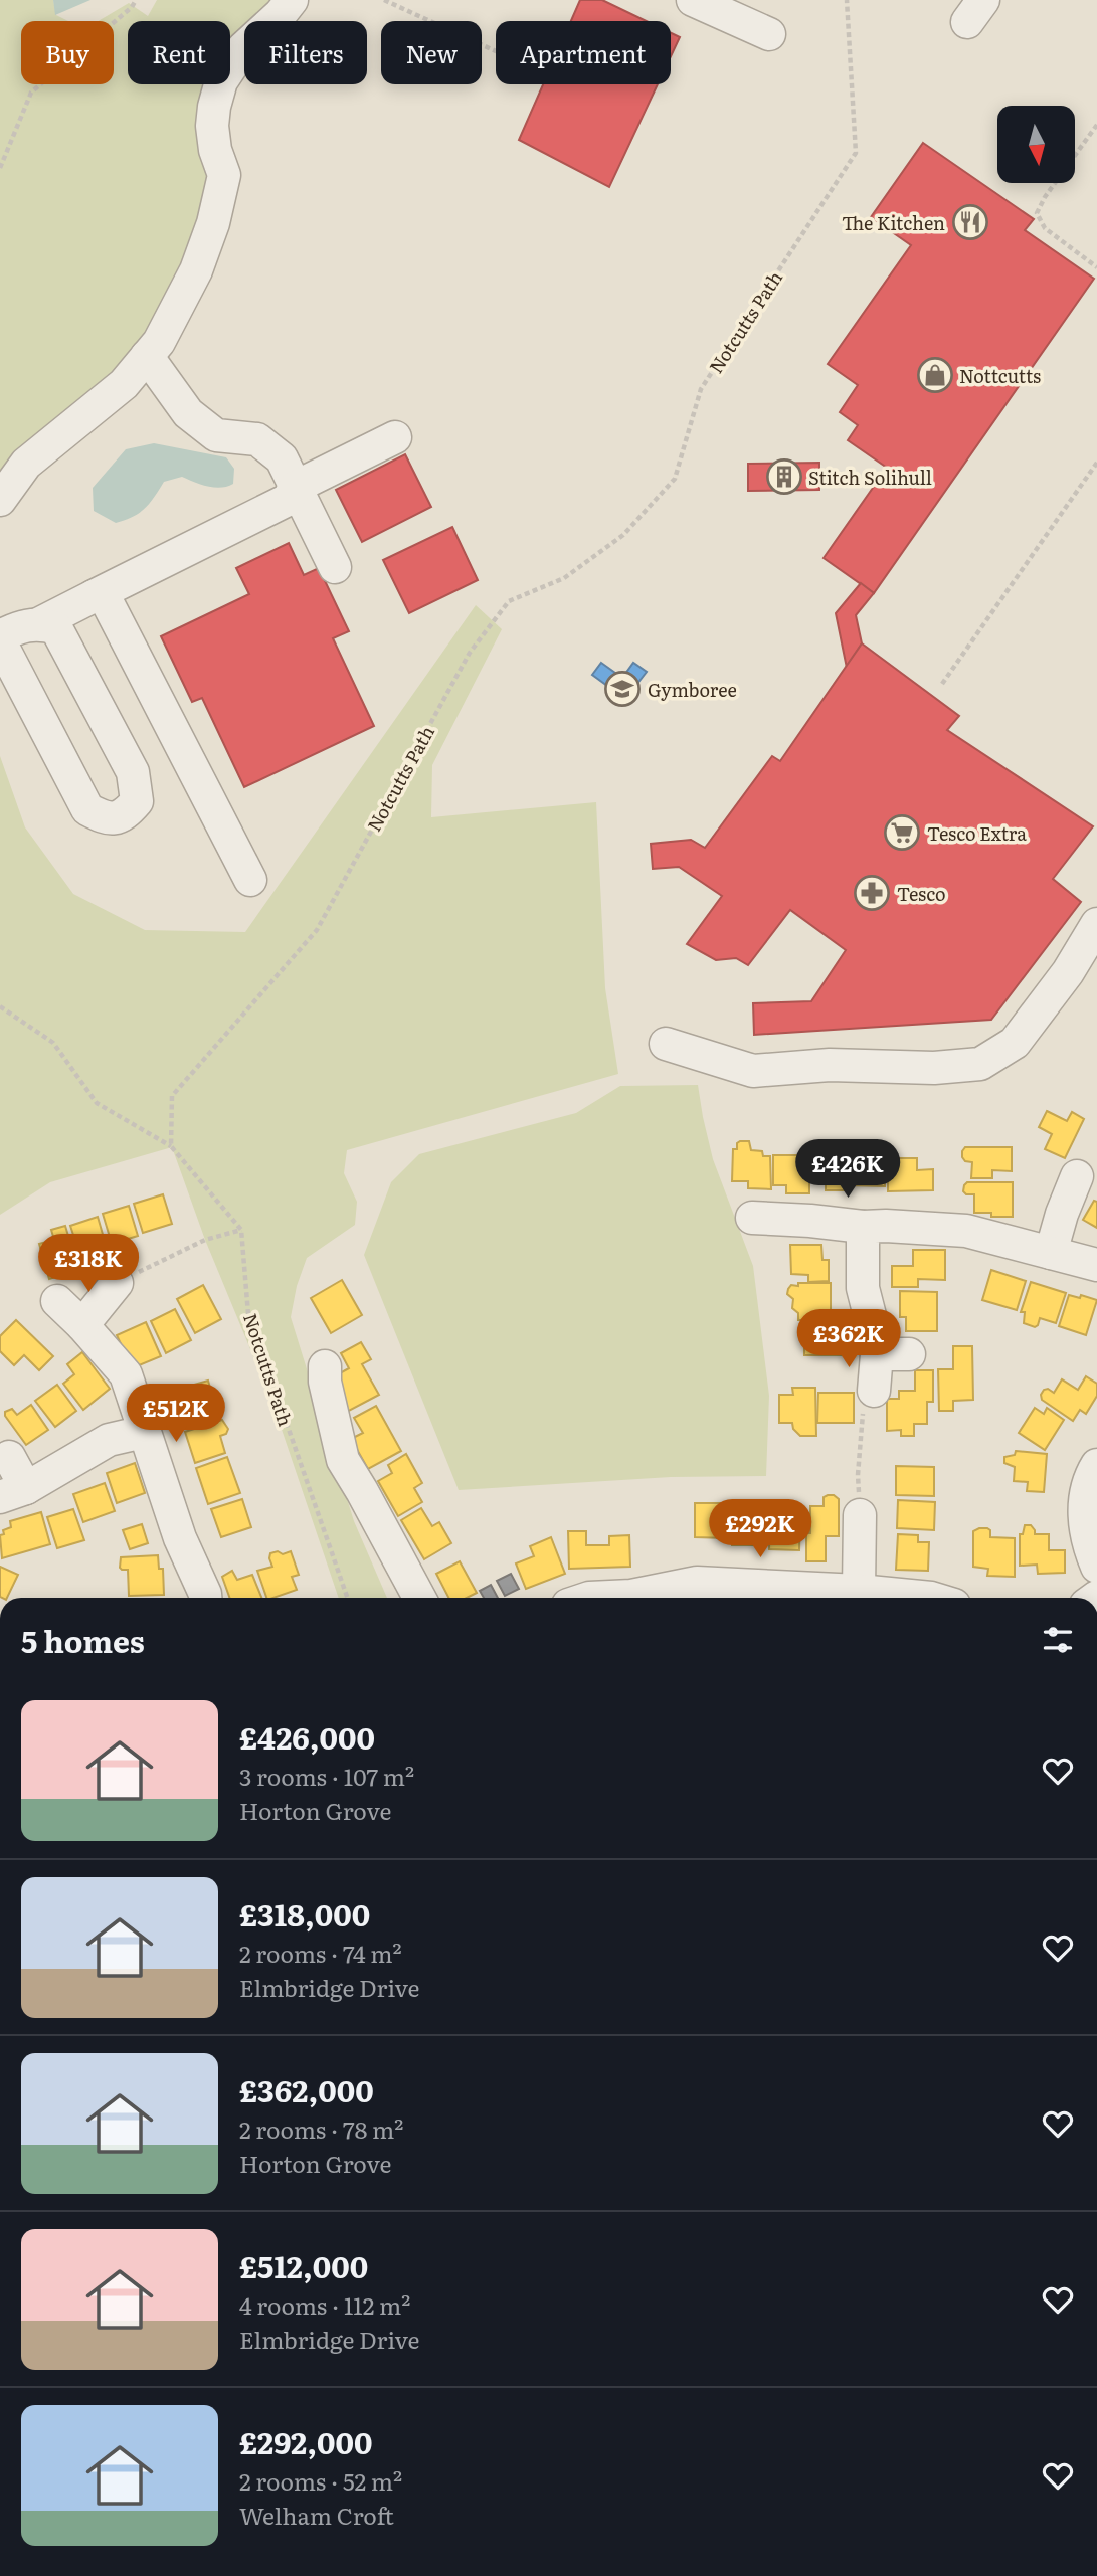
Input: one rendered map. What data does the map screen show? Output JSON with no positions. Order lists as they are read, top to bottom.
{
  "streets": {
    "path": ["Notcutts Path"]
  },
  "places": {
    "restaurant": ["The Kitchen"],
    "shop": ["Nottcutts"],
    "building": ["Stitch Solihull"],
    "school or university": ["Gymboree"],
    "supermarket": ["Tesco Extra"],
    "pharmacy": ["Tesco"]
  },
  "north": "bottom",
  "page": {
    "chip": [
      "Buy",
      "Rent",
      "Filters",
      "New",
      "Apartment"
    ],
    "price": [
      "£426K",
      "£318K",
      "£362K",
      "£512K",
      "£292K"
    ],
    "heading": "5 homes",
    "list": [
      {
        "name": "£426,000",
        "note": "3 rooms · 107 m² · Horton Grove"
      },
      {
        "name": "£318,000",
        "note": "2 rooms · 74 m² · Elmbridge Drive"
      },
      {
        "name": "£362,000",
        "note": "2 rooms · 78 m² · Horton Grove"
      },
      {
        "name": "£512,000",
        "note": "4 rooms · 112 m² · Elmbridge Drive"
      },
      {
        "name": "£292,000",
        "note": "2 rooms · 52 m² · Welham Croft"
      }
    ]
  }
}
